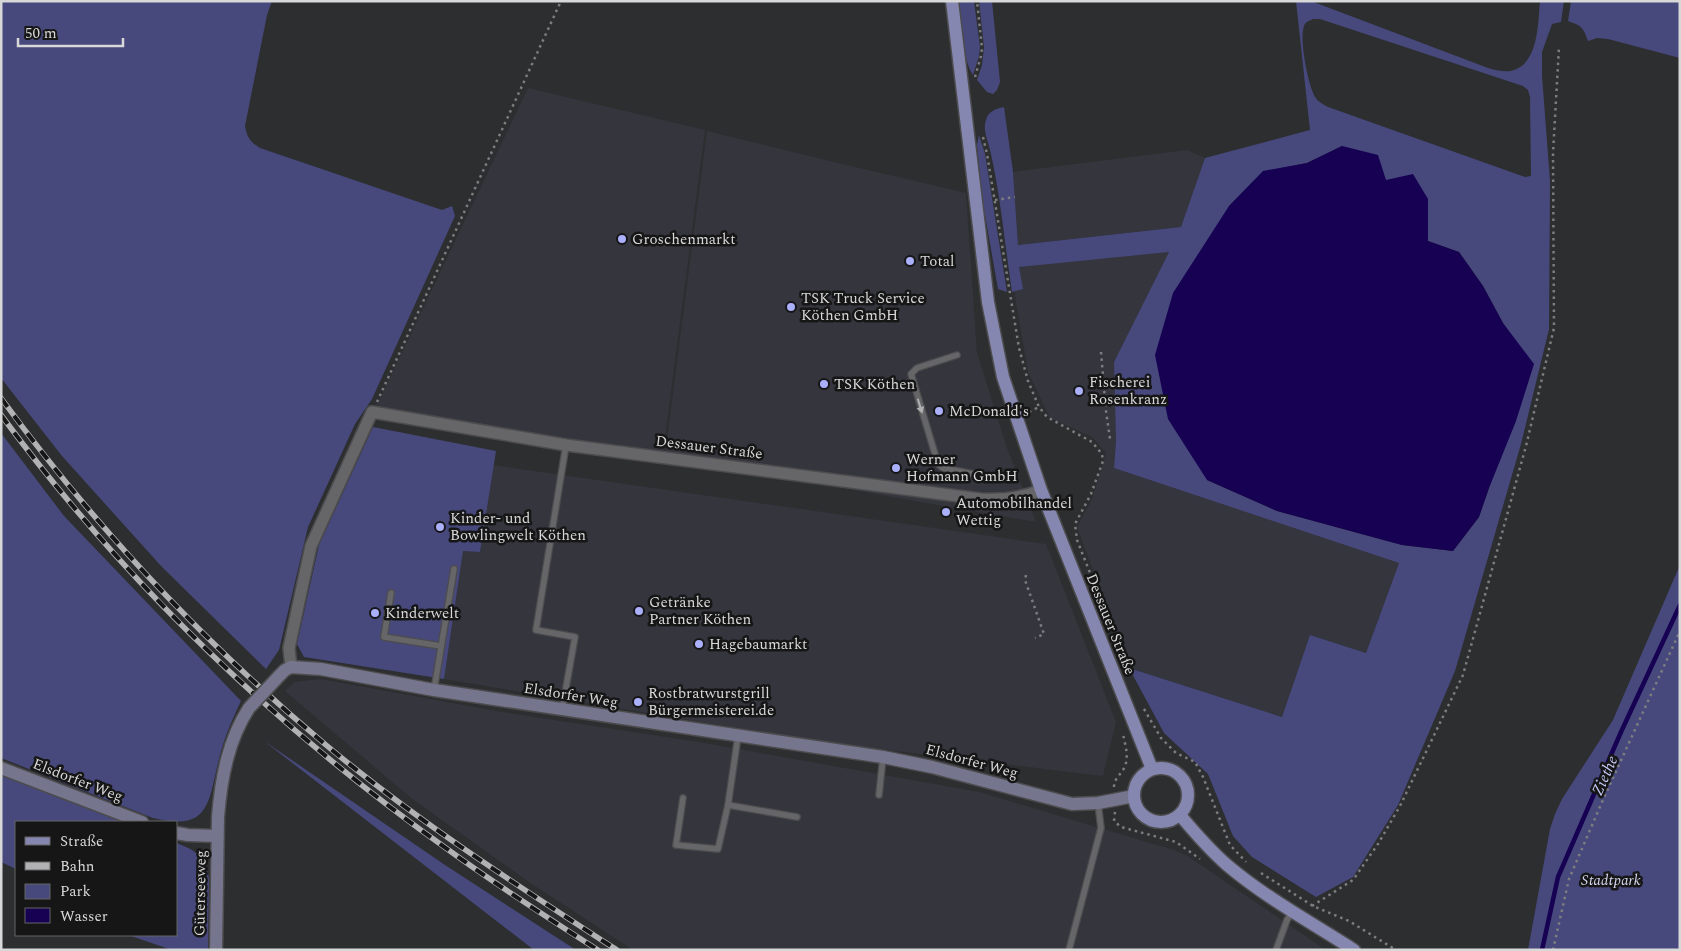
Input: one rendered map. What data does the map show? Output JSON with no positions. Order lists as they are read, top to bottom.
{
  "streets": {
    "main road": ["Dessauer Straße"],
    "street": ["Elsdorfer Weg", "Güterseeweg"]
  },
  "crossings": [
    ["Dessauer Straße", "Elsdorfer Weg"]
  ],
  "water": ["Ziethe"],
  "parks": ["Stadtpark"],
  "places": [
    "Groschenmarkt",
    "Total",
    "TSK Truck Service Köthen GmbH",
    "TSK Köthen",
    "Fischerei Rosenkranz",
    "McDonald's",
    "Werner Hofmann GmbH",
    "Automobilhandel Wettig",
    "Kinder- und Bowlingwelt Köthen",
    "Getränke Partner Köthen",
    "Kinderwelt",
    "Hagebaumarkt",
    "Rostbratwurstgrill Bürgermeisterei.de"
  ],
  "legend": [
    "Straße",
    "Bahn",
    "Park",
    "Wasser"
  ],
  "scale_bar": "50 m"
}
